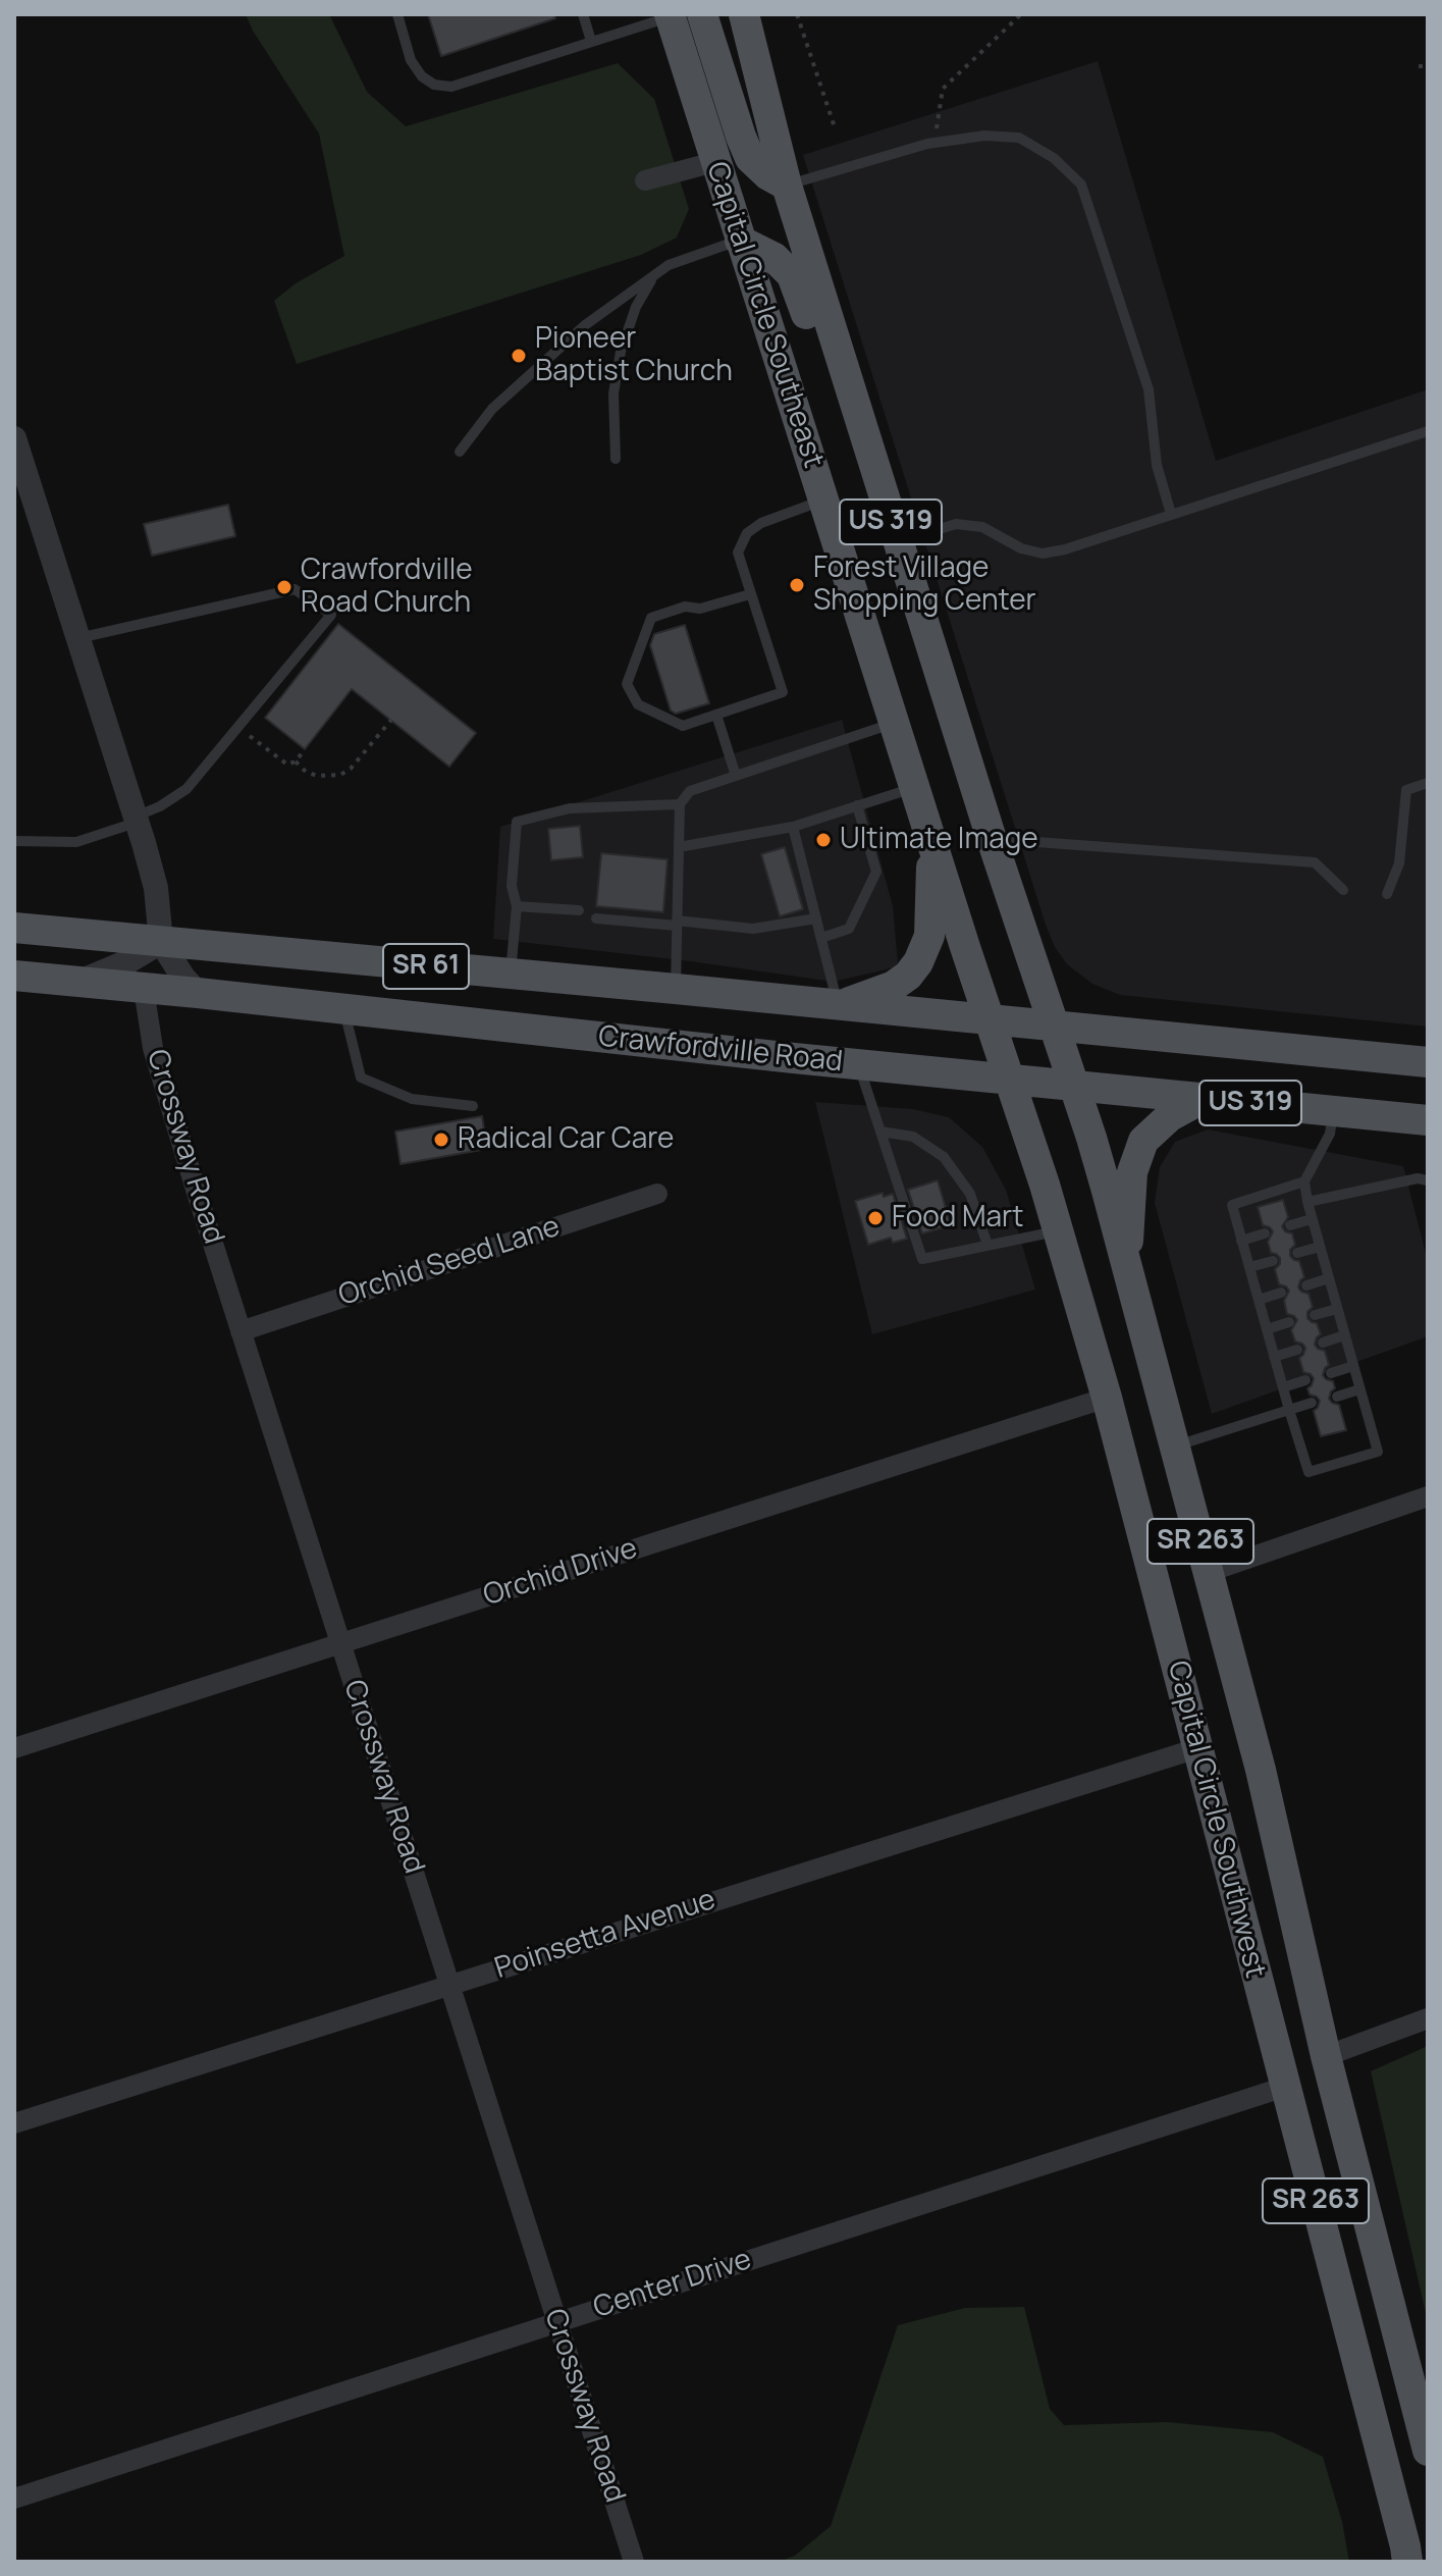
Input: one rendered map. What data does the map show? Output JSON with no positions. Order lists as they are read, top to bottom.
{
  "streets": {
    "main road": [
      "Capital Circle Southeast",
      "US 319",
      "SR 61",
      "Crawfordville Road",
      "SR 263",
      "Capital Circle Southwest"
    ],
    "street": [
      "Crossway Road",
      "Orchid Seed Lane",
      "Orchid Drive",
      "Poinsetta Avenue",
      "Center Drive"
    ]
  },
  "crossings": [
    ["Capital Circle Southeast", "Crawfordville Road"],
    ["Capital Circle Southeast", "Capital Circle Southwest"],
    ["Crawfordville Road", "Crossway Road"],
    ["Crawfordville Road", "Capital Circle Southwest"],
    ["Crossway Road", "Orchid Seed Lane"],
    ["Crossway Road", "Orchid Drive"],
    ["Crossway Road", "Poinsetta Avenue"],
    ["Crossway Road", "Center Drive"],
    ["Orchid Drive", "Capital Circle Southwest"],
    ["Capital Circle Southwest", "Poinsetta Avenue"],
    ["Capital Circle Southwest", "Center Drive"]
  ],
  "places": [
    "Pioneer Baptist Church",
    "Forest Village Shopping Center",
    "Crawfordville Road Church",
    "Ultimate Image",
    "Radical Car Care",
    "Food Mart"
  ]
}
